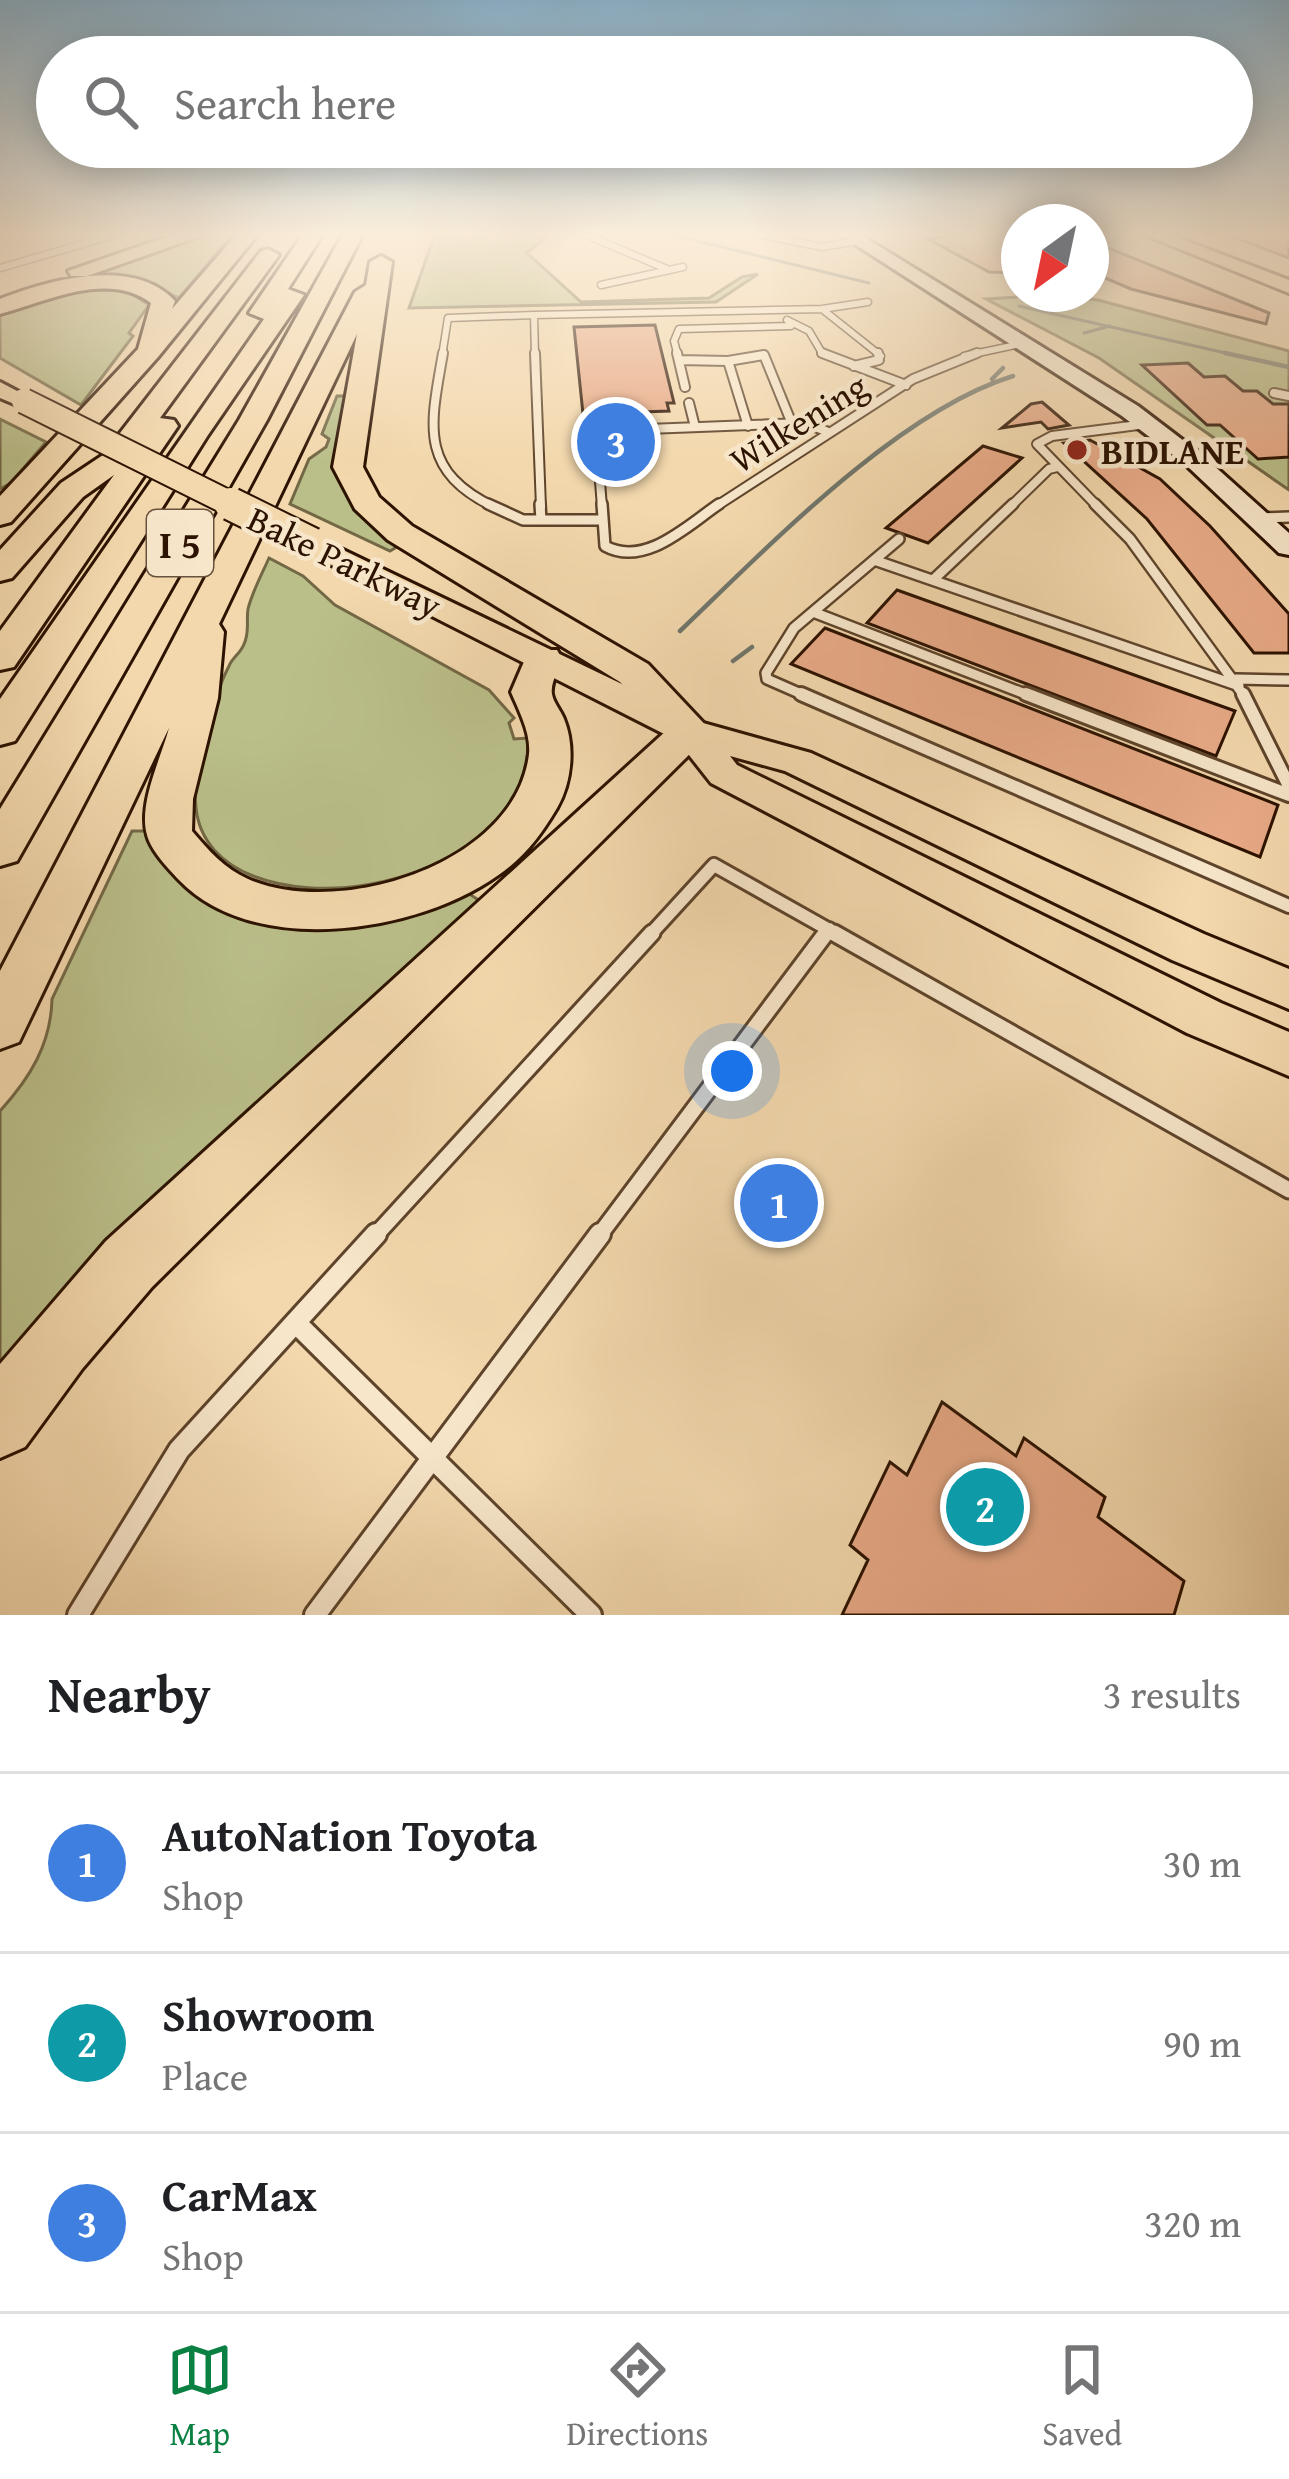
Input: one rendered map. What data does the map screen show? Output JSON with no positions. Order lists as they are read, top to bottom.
{
  "streets": {
    "highway": ["I 5"],
    "main road": ["Bake Parkway"],
    "lane": ["Wilkening"]
  },
  "places": ["BIDLANE"],
  "north": "bottom left",
  "page": {
    "search": "Search here",
    "pins": ["3", "1", "2"],
    "heading": ["Nearby", "3 results"],
    "list": [
      {
        "mark": "1",
        "name": "AutoNation Toyota",
        "note": "Shop",
        "value": "30 m"
      },
      {
        "mark": "2",
        "name": "Showroom",
        "note": "Place",
        "value": "90 m"
      },
      {
        "mark": "3",
        "name": "CarMax",
        "note": "Shop",
        "value": "320 m"
      }
    ],
    "nav": ["Map", "Directions", "Saved"]
  }
}
